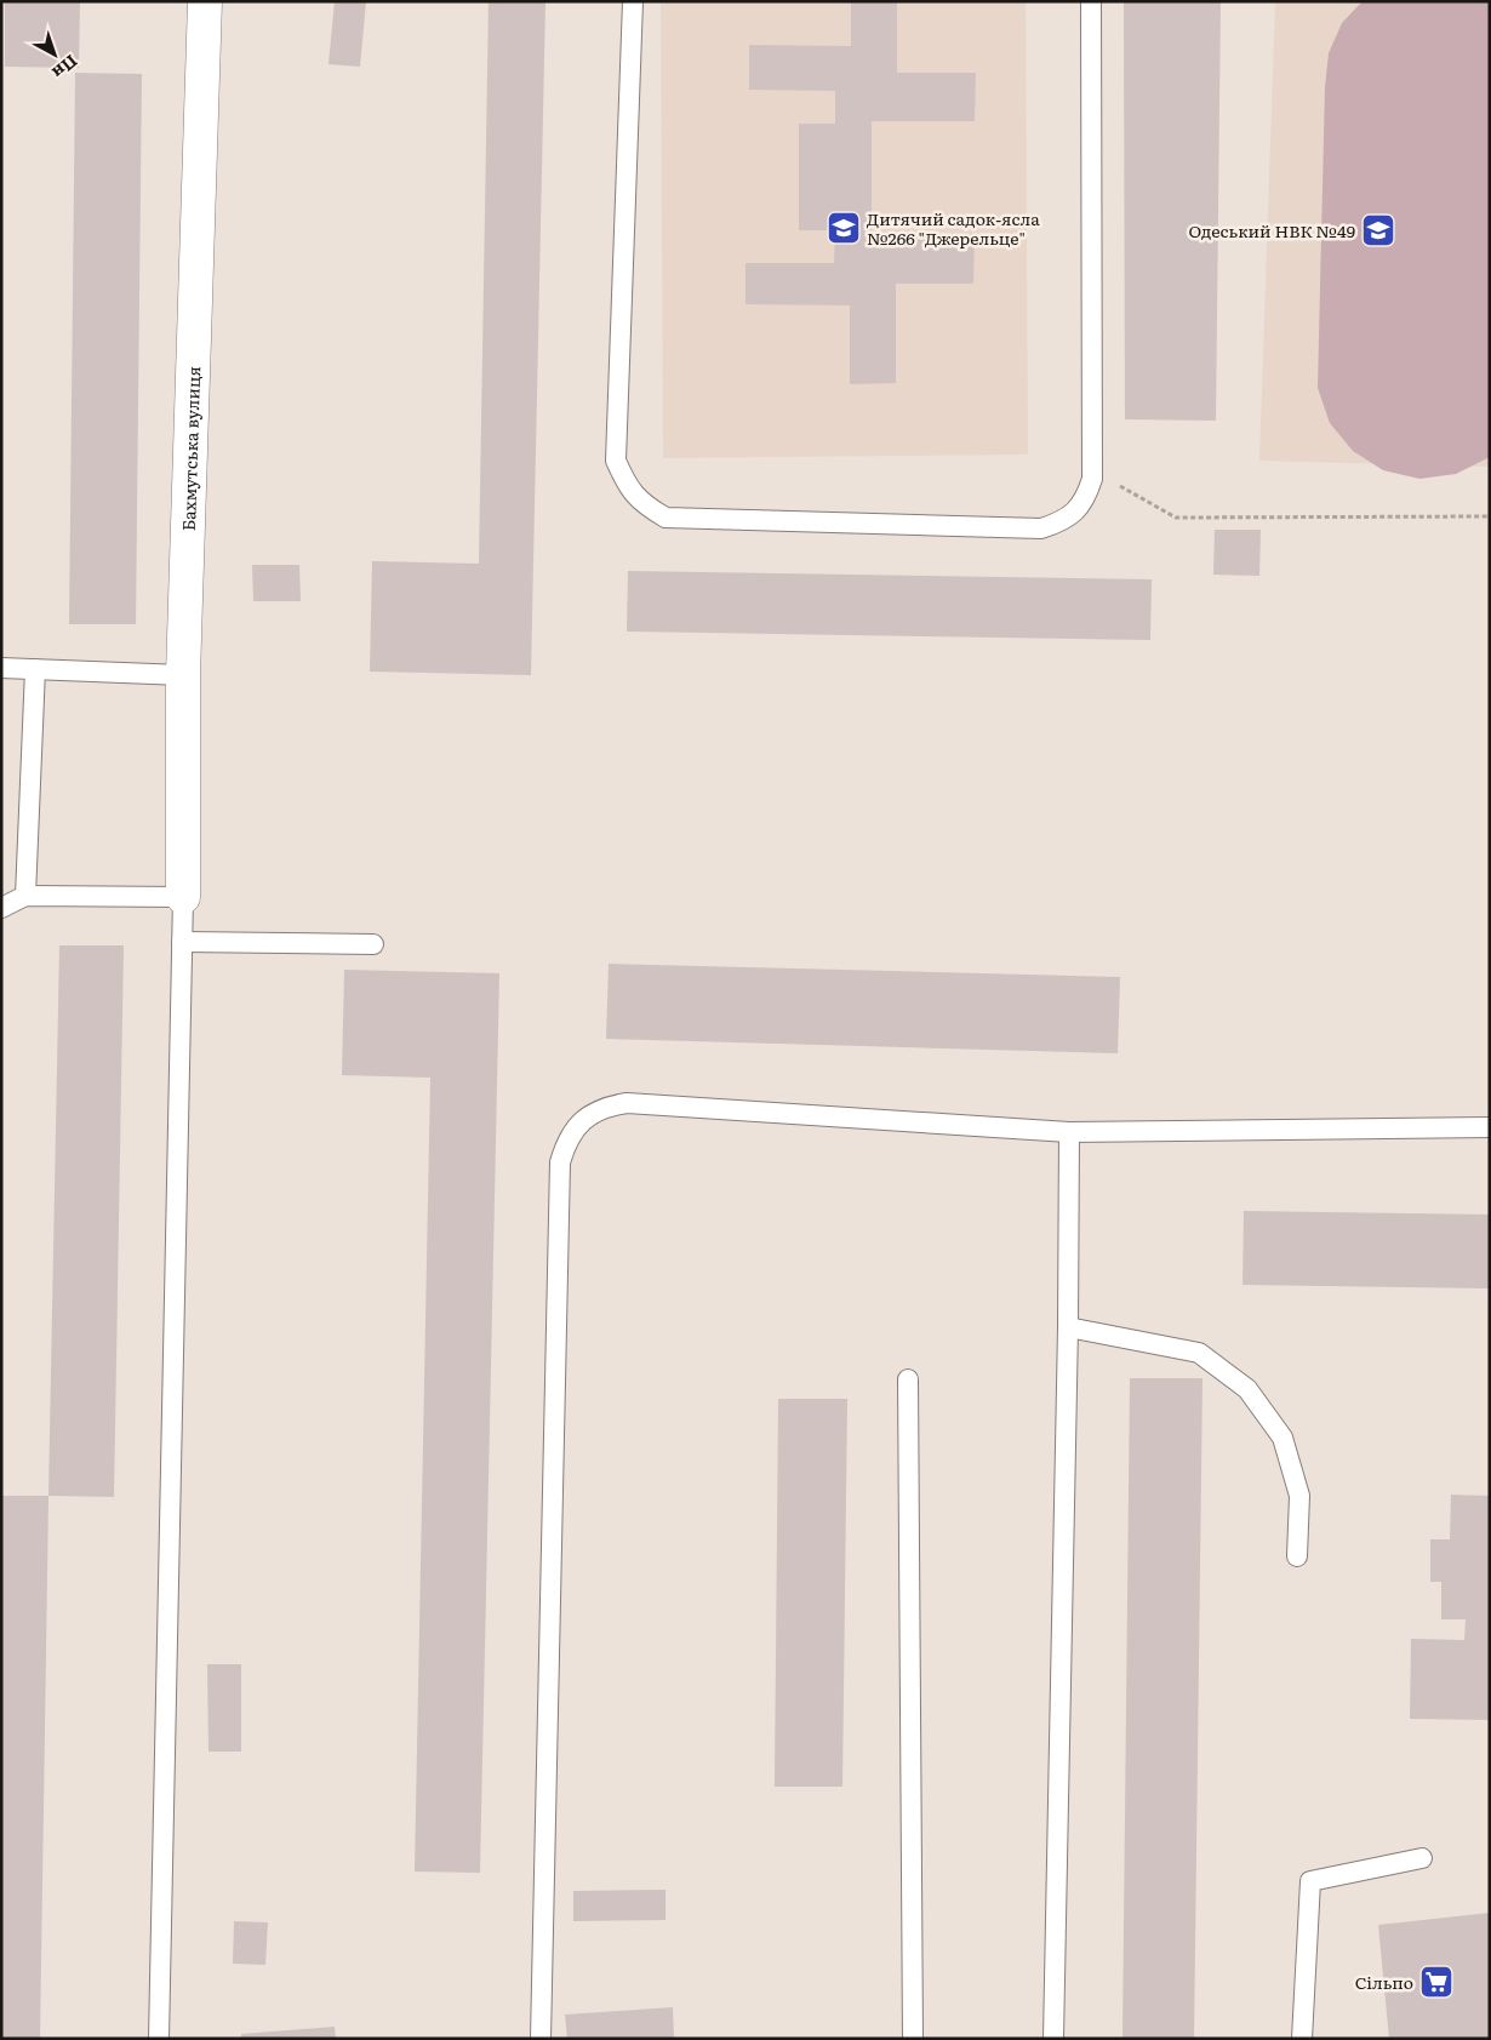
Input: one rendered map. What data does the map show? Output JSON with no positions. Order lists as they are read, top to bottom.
{
  "streets": {
    "street": ["Бахмутська вулиця"]
  },
  "places": {
    "school or university": ["Дитячий садок-ясла №266 \"Джерельце\"", "Одеський НВК №49"],
    "supermarket": ["Сільпо"]
  },
  "north": "bottom right"
}
